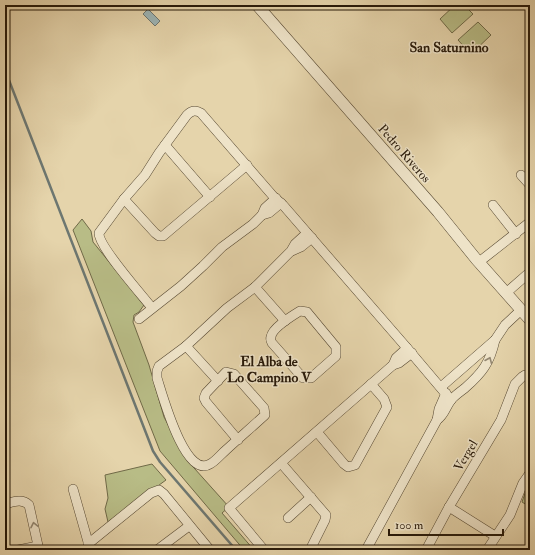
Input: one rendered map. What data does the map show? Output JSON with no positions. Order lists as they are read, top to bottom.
{
  "streets": {
    "street": ["Pedro Riveros", "Vergel"]
  },
  "districts": ["San Saturnino", "El Alba de Lo Campino V"],
  "scale_bar": "100 m"
}
